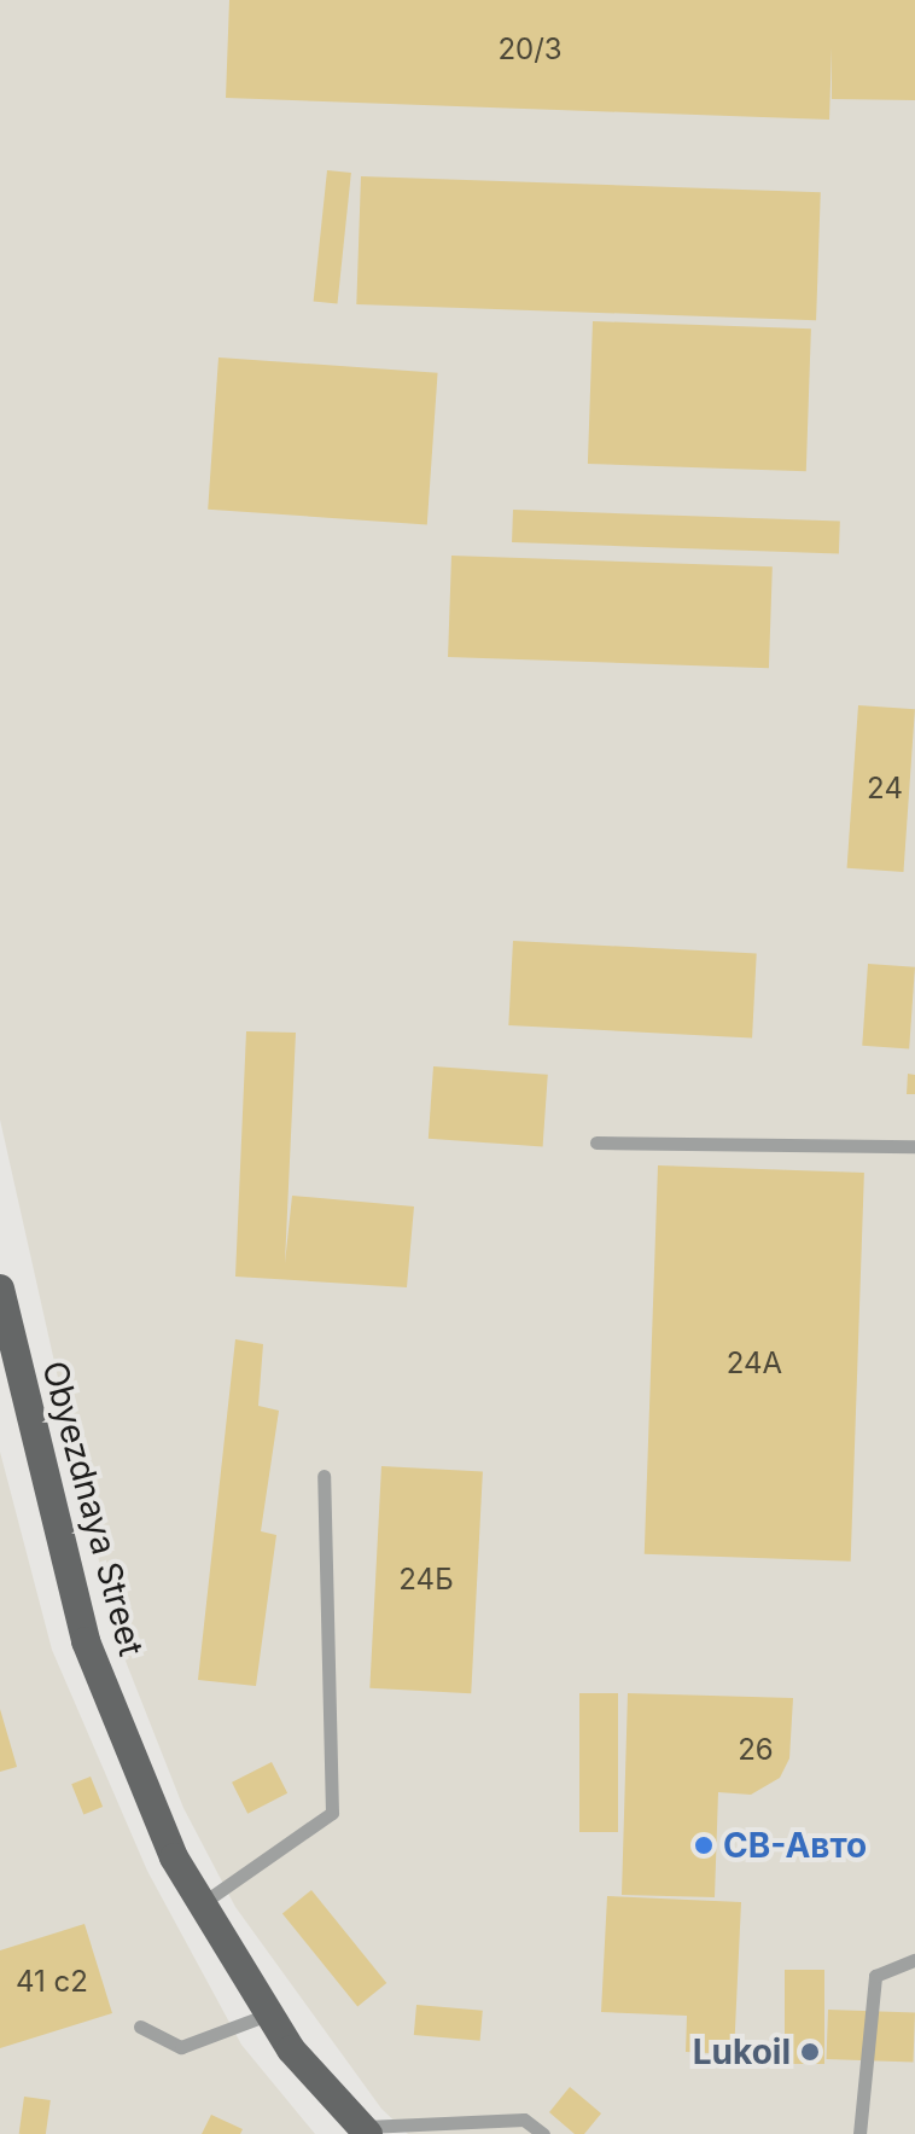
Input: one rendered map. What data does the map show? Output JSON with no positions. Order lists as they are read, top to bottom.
{
  "streets": {
    "main road": ["Obyezdnaya Street"]
  },
  "places": ["СВ-Авто", "Lukoil"],
  "house_numbers": [
    "20/3",
    "24",
    "24А",
    "24Б",
    "26",
    "41 с2"
  ]
}
